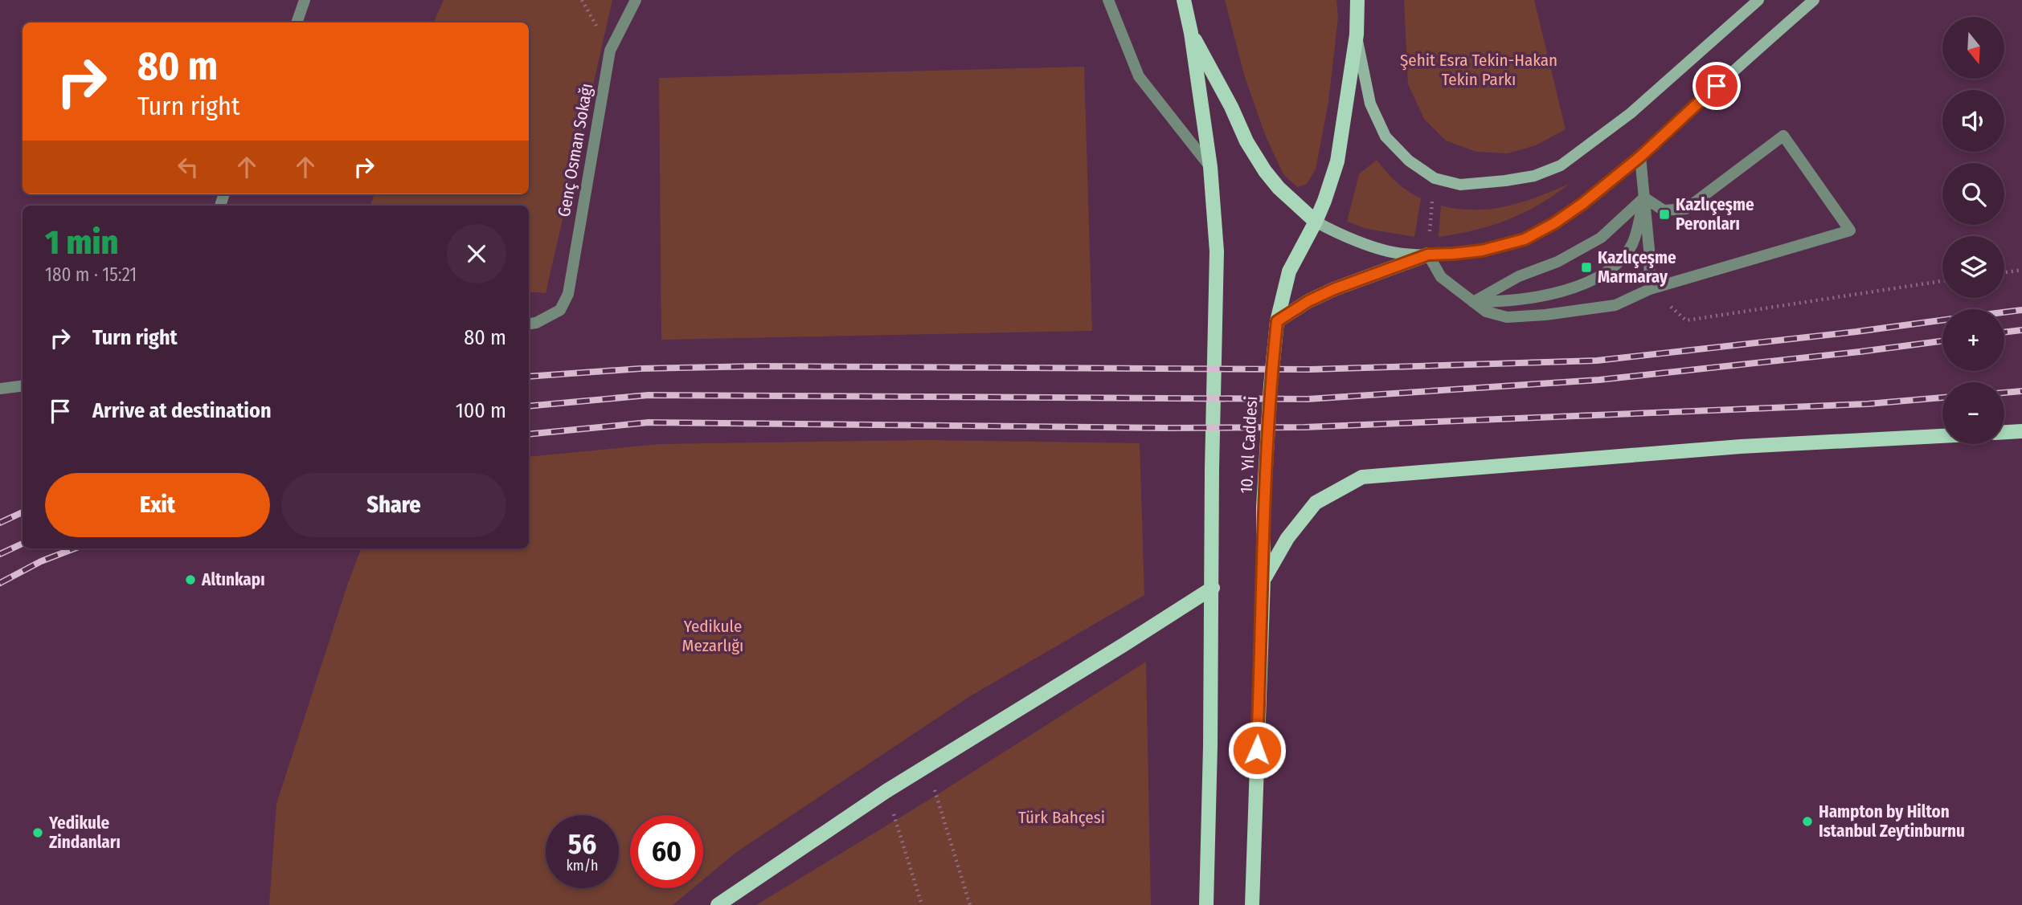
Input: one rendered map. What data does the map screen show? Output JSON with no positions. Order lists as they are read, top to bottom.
{
  "streets": {
    "main road": ["10. Yıl Caddesi"],
    "street": ["Genç Osman Sokağı"]
  },
  "parks": ["Şehit Esra Tekin-Hakan Tekin Parkı", "Yedikule Mezarlığı", "Türk Bahçesi"],
  "places": {
    "transit": ["Kazlıçeşme Peronları", "Kazlıçeşme Marmaray"],
    "other": ["Altınkapı", "Hampton by Hilton Istanbul Zeytinburnu", "Yedikule Zindanları"]
  },
  "north": "bottom",
  "page": {
    "map_buttons": ["+", "−"],
    "turn": ["80 m", "Turn right"],
    "heading": ["1 min", "180 m · 15:21"],
    "list": [
      {
        "name": "Turn right",
        "value": "80 m"
      },
      {
        "name": "Arrive at destination",
        "value": "100 m"
      }
    ],
    "buttons": ["Exit", "Share"],
    "speed": "56 km/h",
    "limit": "60"
  }
}
